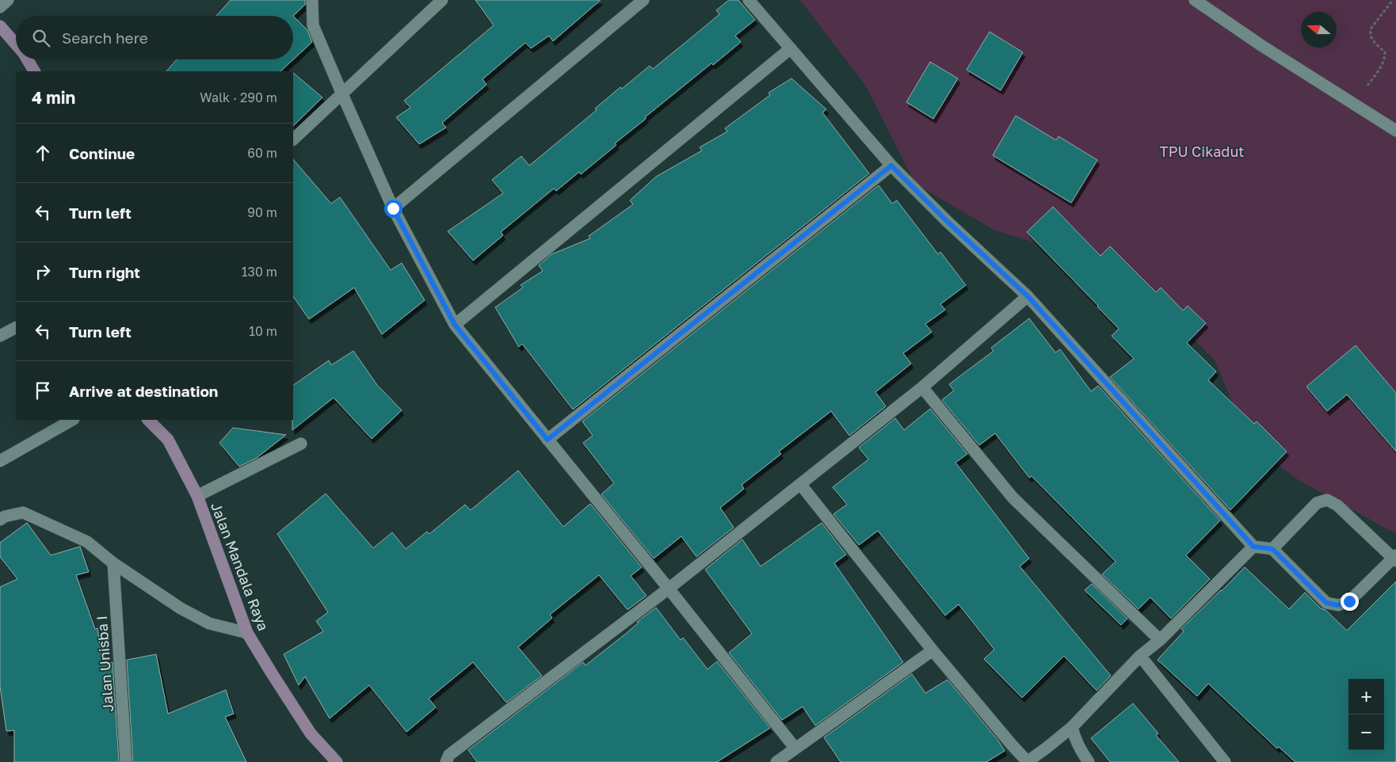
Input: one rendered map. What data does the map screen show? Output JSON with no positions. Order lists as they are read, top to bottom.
{
  "streets": {
    "street": ["Jalan Mandala Raya", "Jalan Unisba I"]
  },
  "parks": ["TPU Cikadut"],
  "north": "left",
  "page": {
    "search": "Search here",
    "heading": ["4 min", "Walk · 290 m"],
    "list": [
      ["Continue", "60 m"],
      ["Turn left", "90 m"],
      ["Turn right", "130 m"],
      ["Turn left", "10 m"],
      "Arrive at destination"
    ],
    "map_buttons": ["+", "−"]
  }
}
